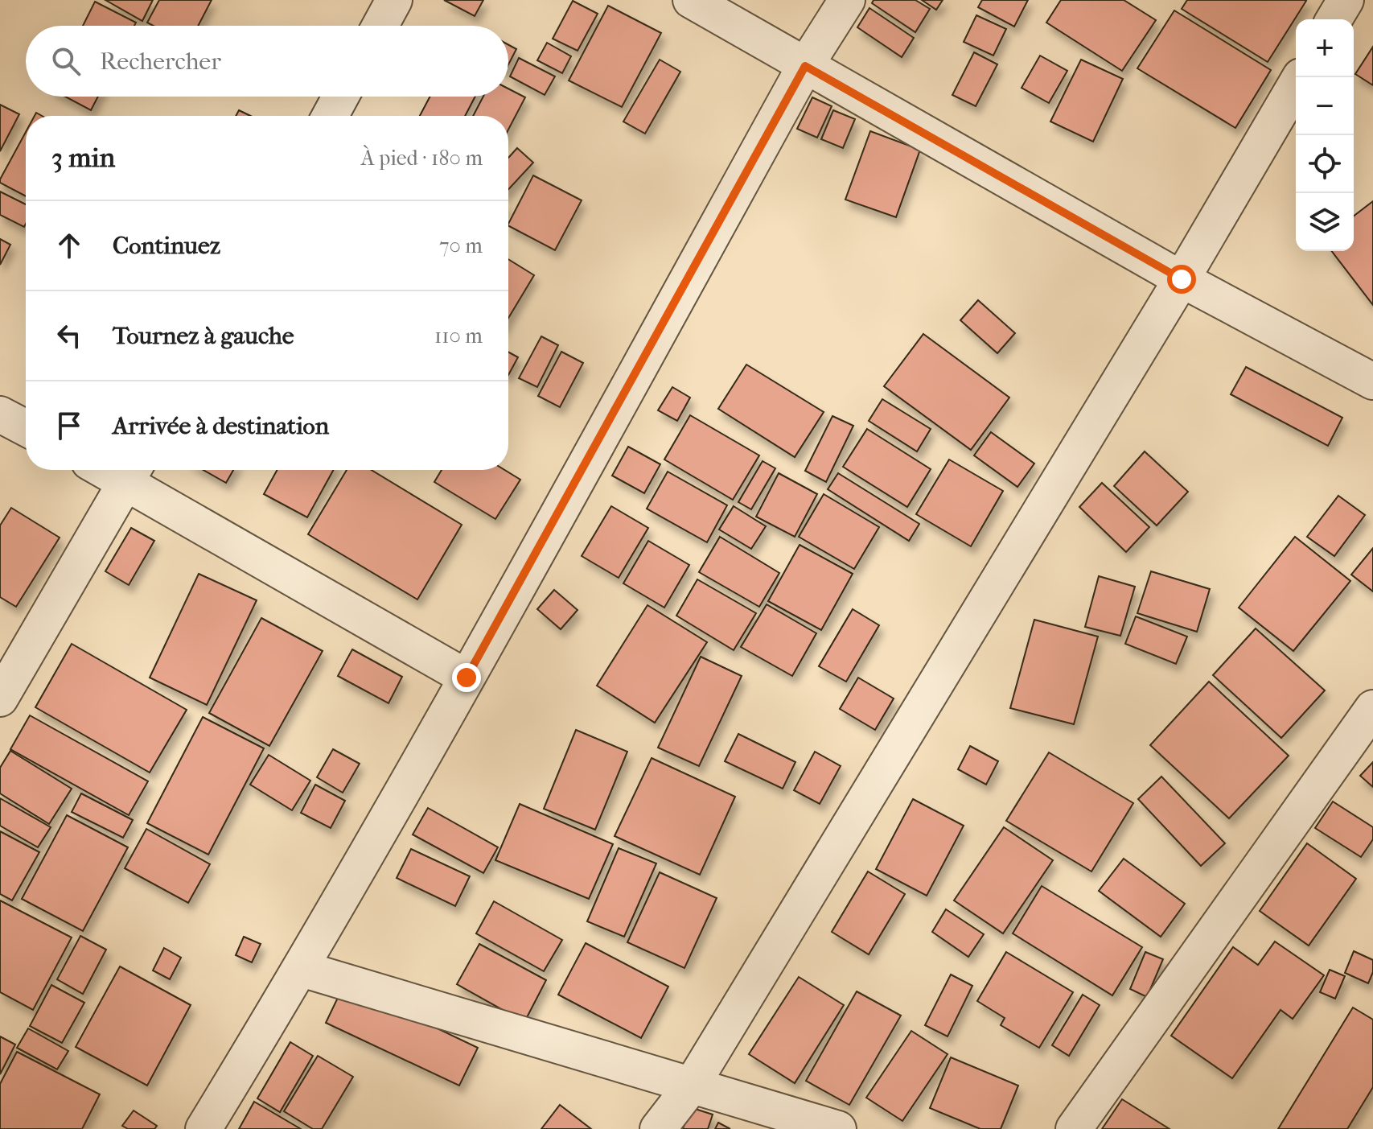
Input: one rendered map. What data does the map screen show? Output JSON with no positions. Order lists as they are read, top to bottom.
{
  "page": {
    "map_buttons": ["+", "−"],
    "search": "Rechercher",
    "heading": ["3 min", "À pied · 180 m"],
    "list": [
      ["Continuez", "70 m"],
      ["Tournez à gauche", "110 m"],
      "Arrivée à destination"
    ]
  }
}
